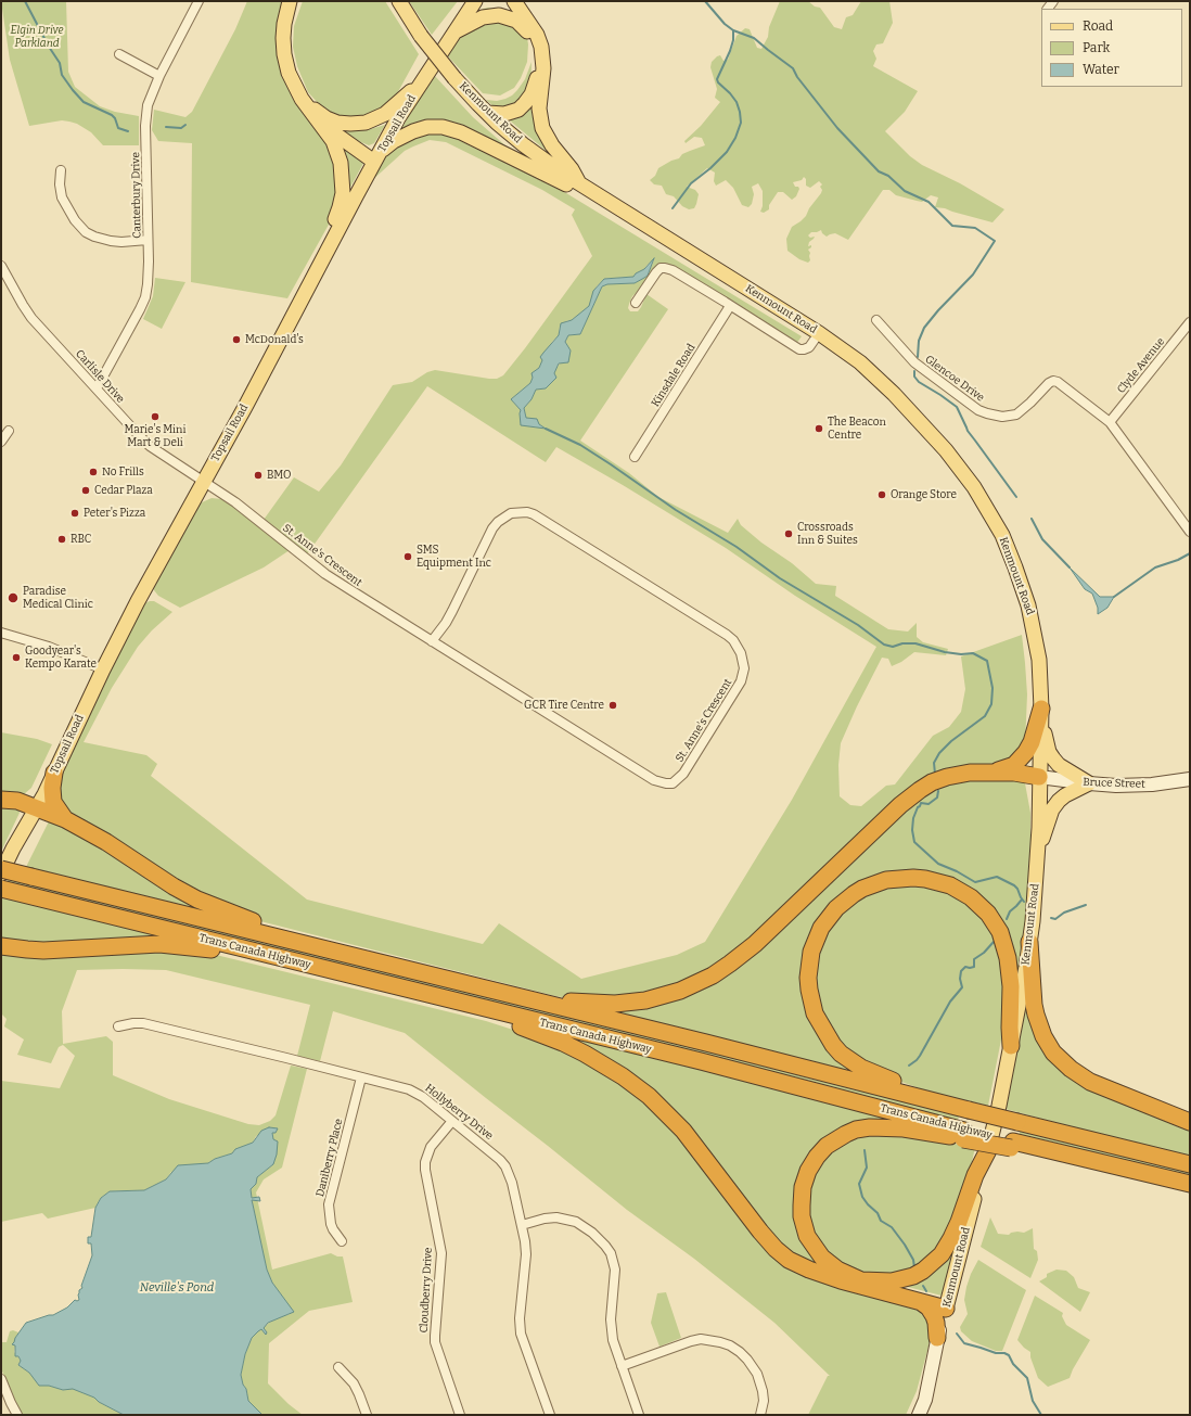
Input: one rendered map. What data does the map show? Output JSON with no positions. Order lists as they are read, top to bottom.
{
  "streets": {
    "highway": ["Trans Canada Highway"],
    "main road": ["Kenmount Road", "Topsail Road", "Bruce Street"],
    "street": [
      "Canterbury Drive",
      "Clyde Avenue",
      "Kinsdale Road",
      "Carlisle Drive",
      "Glencoe Drive",
      "St. Anne's Crescent",
      "Hollyberry Drive",
      "Daniberry Place",
      "Cloudberry Drive"
    ]
  },
  "crossings": [
    ["Kenmount Road", "Bruce Street"],
    ["Topsail Road", "Carlisle Drive"],
    ["Topsail Road", "St. Anne's Crescent"],
    ["Canterbury Drive", "Carlisle Drive"],
    ["Clyde Avenue", "Glencoe Drive"],
    ["Carlisle Drive", "St. Anne's Crescent"],
    ["Hollyberry Drive", "Daniberry Place"],
    ["Hollyberry Drive", "Cloudberry Drive"]
  ],
  "water": ["Neville's Pond"],
  "parks": ["Elgin Drive Parkland"],
  "places": [
    "McDonald's",
    "Marie's Mini Mart & Deli",
    "The Beacon Centre",
    "No Frills",
    "BMO",
    "Cedar Plaza",
    "Orange Store",
    "Peter's Pizza",
    "Crossroads Inn & Suites",
    "RBC",
    "SMS Equipment Inc",
    "Paradise Medical Clinic",
    "Goodyear's Kempo Karate",
    "GCR Tire Centre"
  ],
  "legend": ["Road", "Park", "Water"]
}
